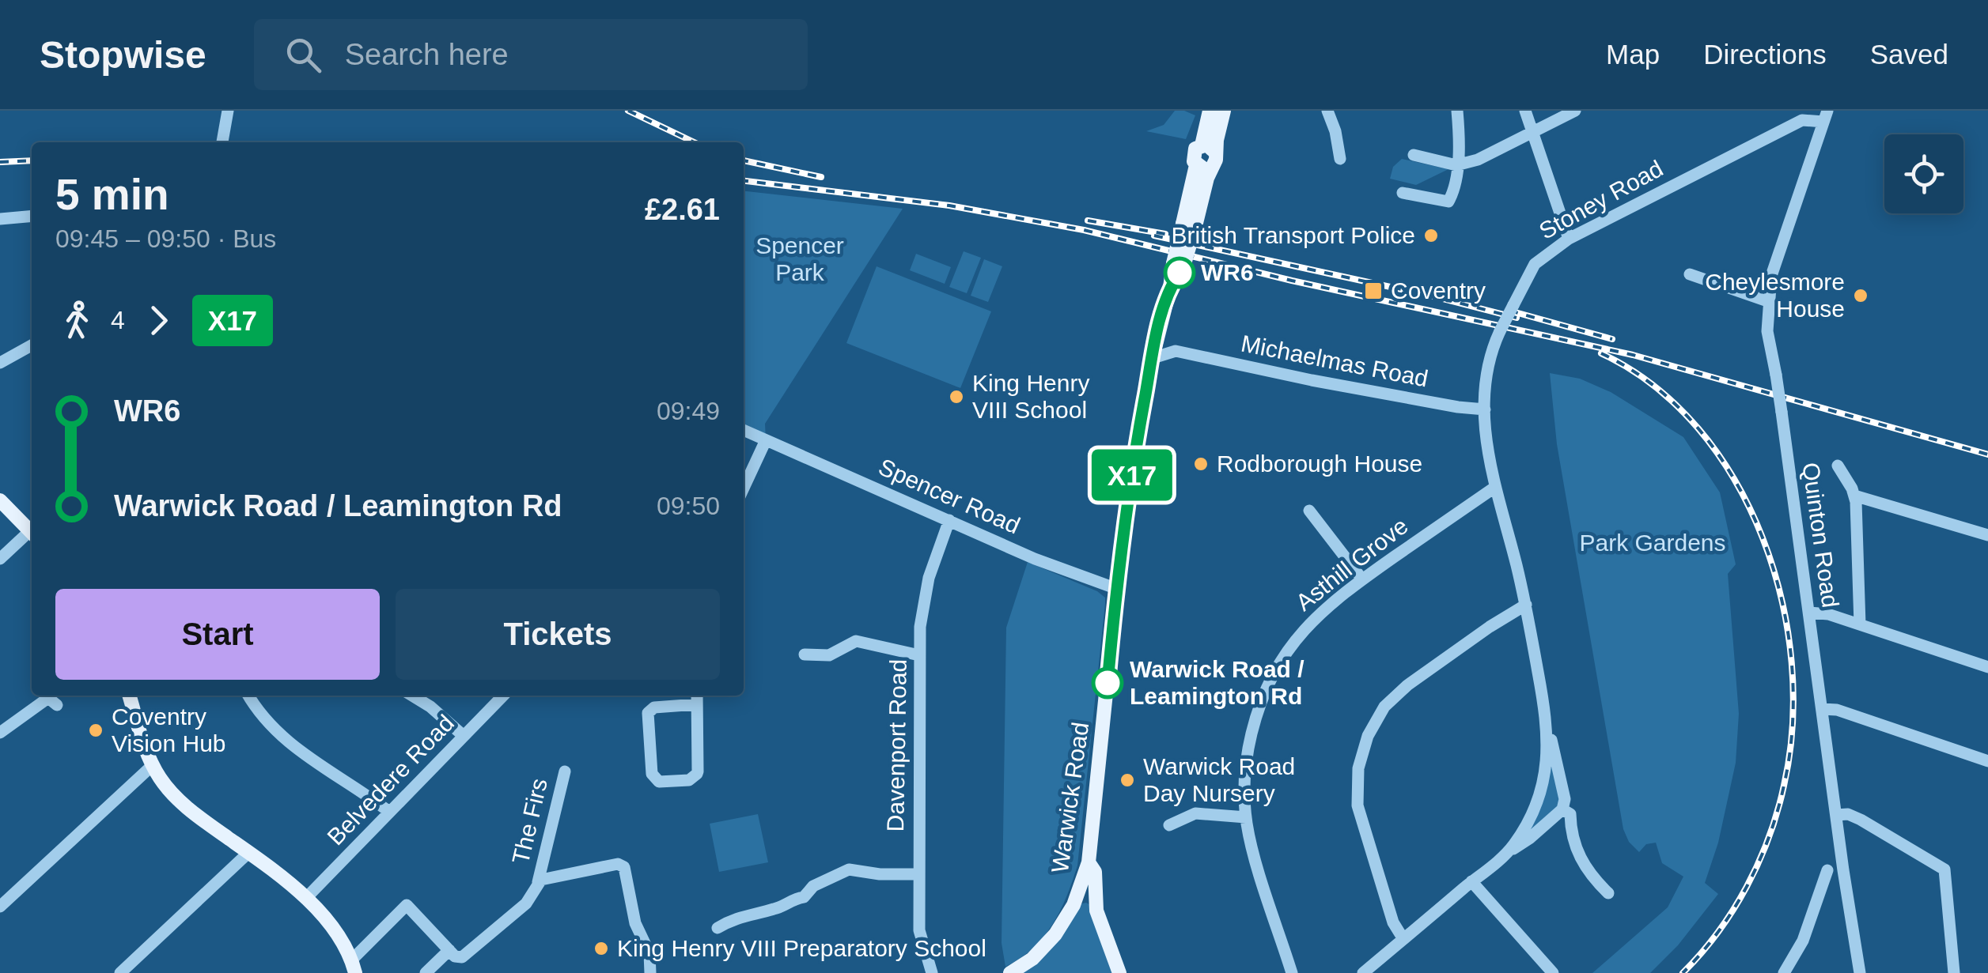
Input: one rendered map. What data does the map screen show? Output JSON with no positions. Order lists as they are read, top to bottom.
{
  "streets": {
    "main road": ["Warwick Road"],
    "street": [
      "Stoney Road",
      "Michaelmas Road",
      "Spencer Road",
      "Quinton Road",
      "Asthill Grove",
      "Davenport Road",
      "Belvedere Road",
      "The Firs"
    ]
  },
  "crossings": [
    ["Stoney Road", "Michaelmas Road"],
    ["Stoney Road", "Quinton Road"],
    ["Stoney Road", "Asthill Grove"],
    ["Michaelmas Road", "Warwick Road"],
    ["Spencer Road", "Davenport Road"],
    ["Spencer Road", "Warwick Road"]
  ],
  "parks": ["Spencer Park", "Park Gardens"],
  "places": {
    "other": [
      "British Transport Police",
      "WR6",
      "Cheylesmore House",
      "King Henry VIII School",
      "Rodborough House",
      "Warwick Road / Leamington Rd",
      "Coventry Vision Hub",
      "Warwick Road Day Nursery",
      "King Henry VIII Preparatory School"
    ],
    "transit": ["Coventry"]
  },
  "lines": ["bus line X17"],
  "page": {
    "header": "Stopwise",
    "search": "Search here",
    "nav": ["Map", "Directions", "Saved"],
    "on_map": "X17",
    "heading": ["5 min", "09:45 – 09:50 · Bus", "£2.61"],
    "legs": ["4", "X17"],
    "list": [
      {
        "name": "WR6",
        "value": "09:49"
      },
      {
        "name": "Warwick Road / Leamington Rd",
        "value": "09:50"
      }
    ],
    "buttons": ["Start", "Tickets"]
  }
}
